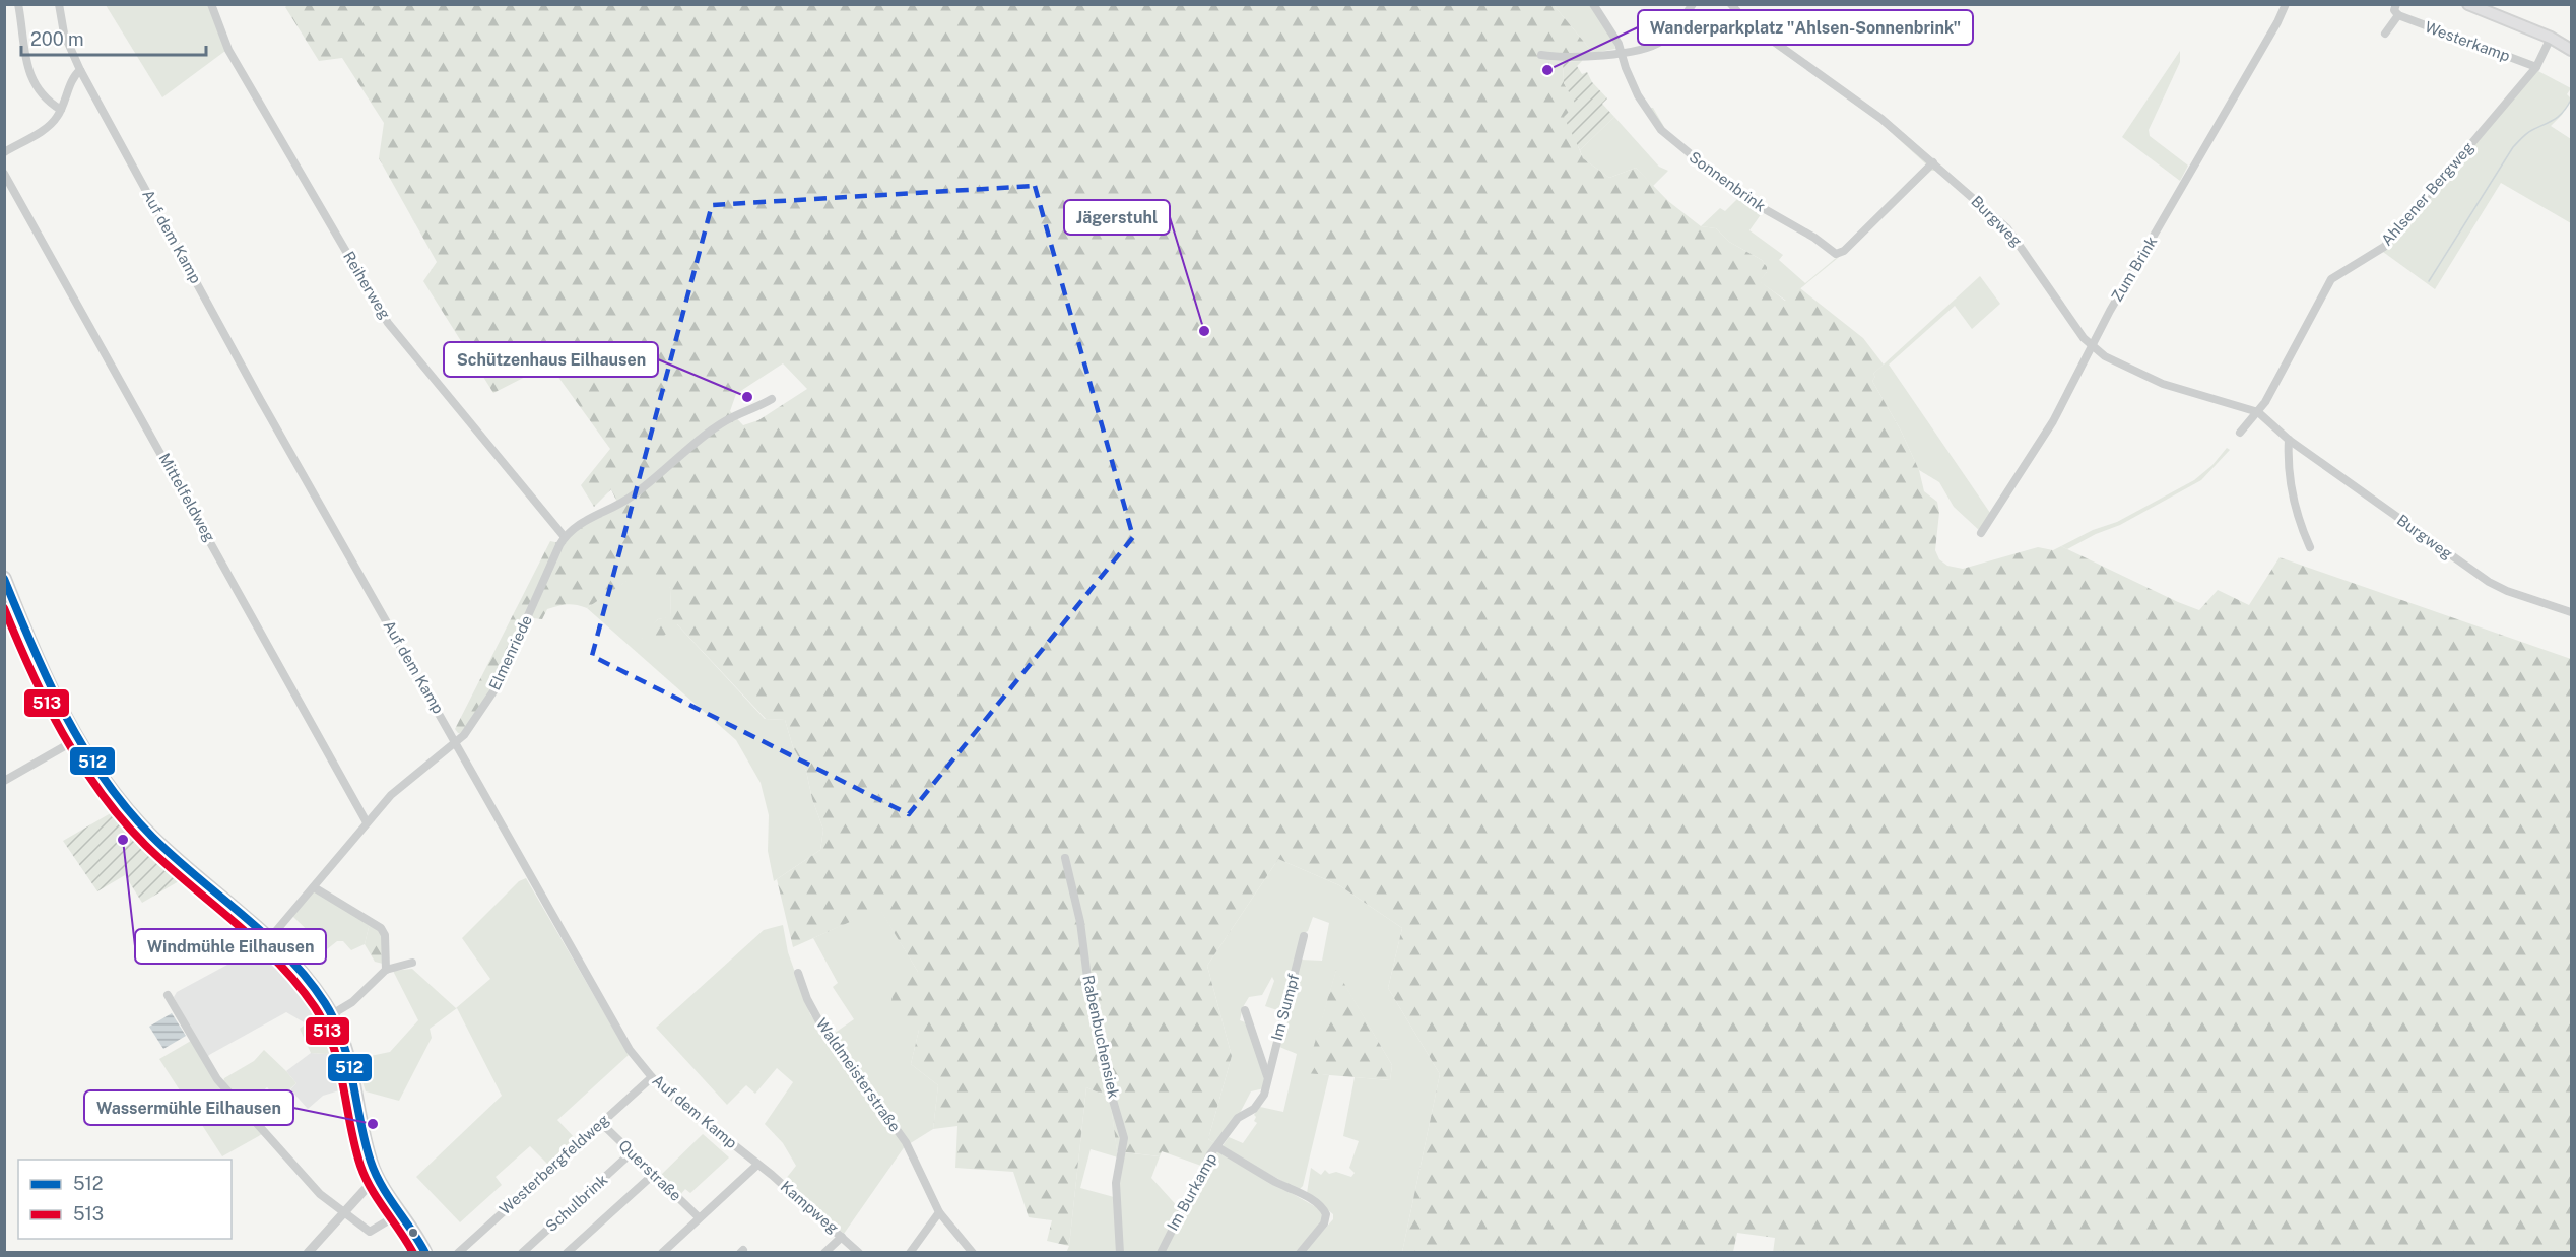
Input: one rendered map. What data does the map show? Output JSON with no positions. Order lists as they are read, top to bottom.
{
  "streets": {
    "street": [
      "Westerkamp",
      "Sonnenbrink",
      "Ahlsener Bergweg",
      "Burgweg",
      "Auf dem Kamp",
      "Zum Brink",
      "Reiherweg",
      "Mittelfeldweg",
      "Elmenriede",
      "Im Sumpf",
      "Rabenbuchensiek",
      "Waldmeisterstraße",
      "Westerbergfeldweg",
      "Querstraße",
      "Im Burkamp",
      "Schulbrink",
      "Kampweg"
    ]
  },
  "crossings": [
    ["Westerkamp", "Ahlsener Bergweg"],
    ["Sonnenbrink", "Burgweg"],
    ["Ahlsener Bergweg", "Burgweg"],
    ["Burgweg", "Zum Brink"],
    ["Auf dem Kamp", "Elmenriede"],
    ["Auf dem Kamp", "Westerbergfeldweg"],
    ["Auf dem Kamp", "Kampweg"],
    ["Reiherweg", "Elmenriede"],
    ["Mittelfeldweg", "Elmenriede"],
    ["Im Sumpf", "Im Burkamp"],
    ["Westerbergfeldweg", "Querstraße"],
    ["Querstraße", "Schulbrink"]
  ],
  "places": [
    "Wanderparkplatz \"Ahlsen-Sonnenbrink\"",
    "Jägerstuhl",
    "Schützenhaus Eilhausen",
    "Windmühle Eilhausen",
    "Wassermühle Eilhausen"
  ],
  "lines": ["transit line 512", "transit line 513"],
  "legend": ["512", "513"],
  "scale_bar": "200 m"
}
